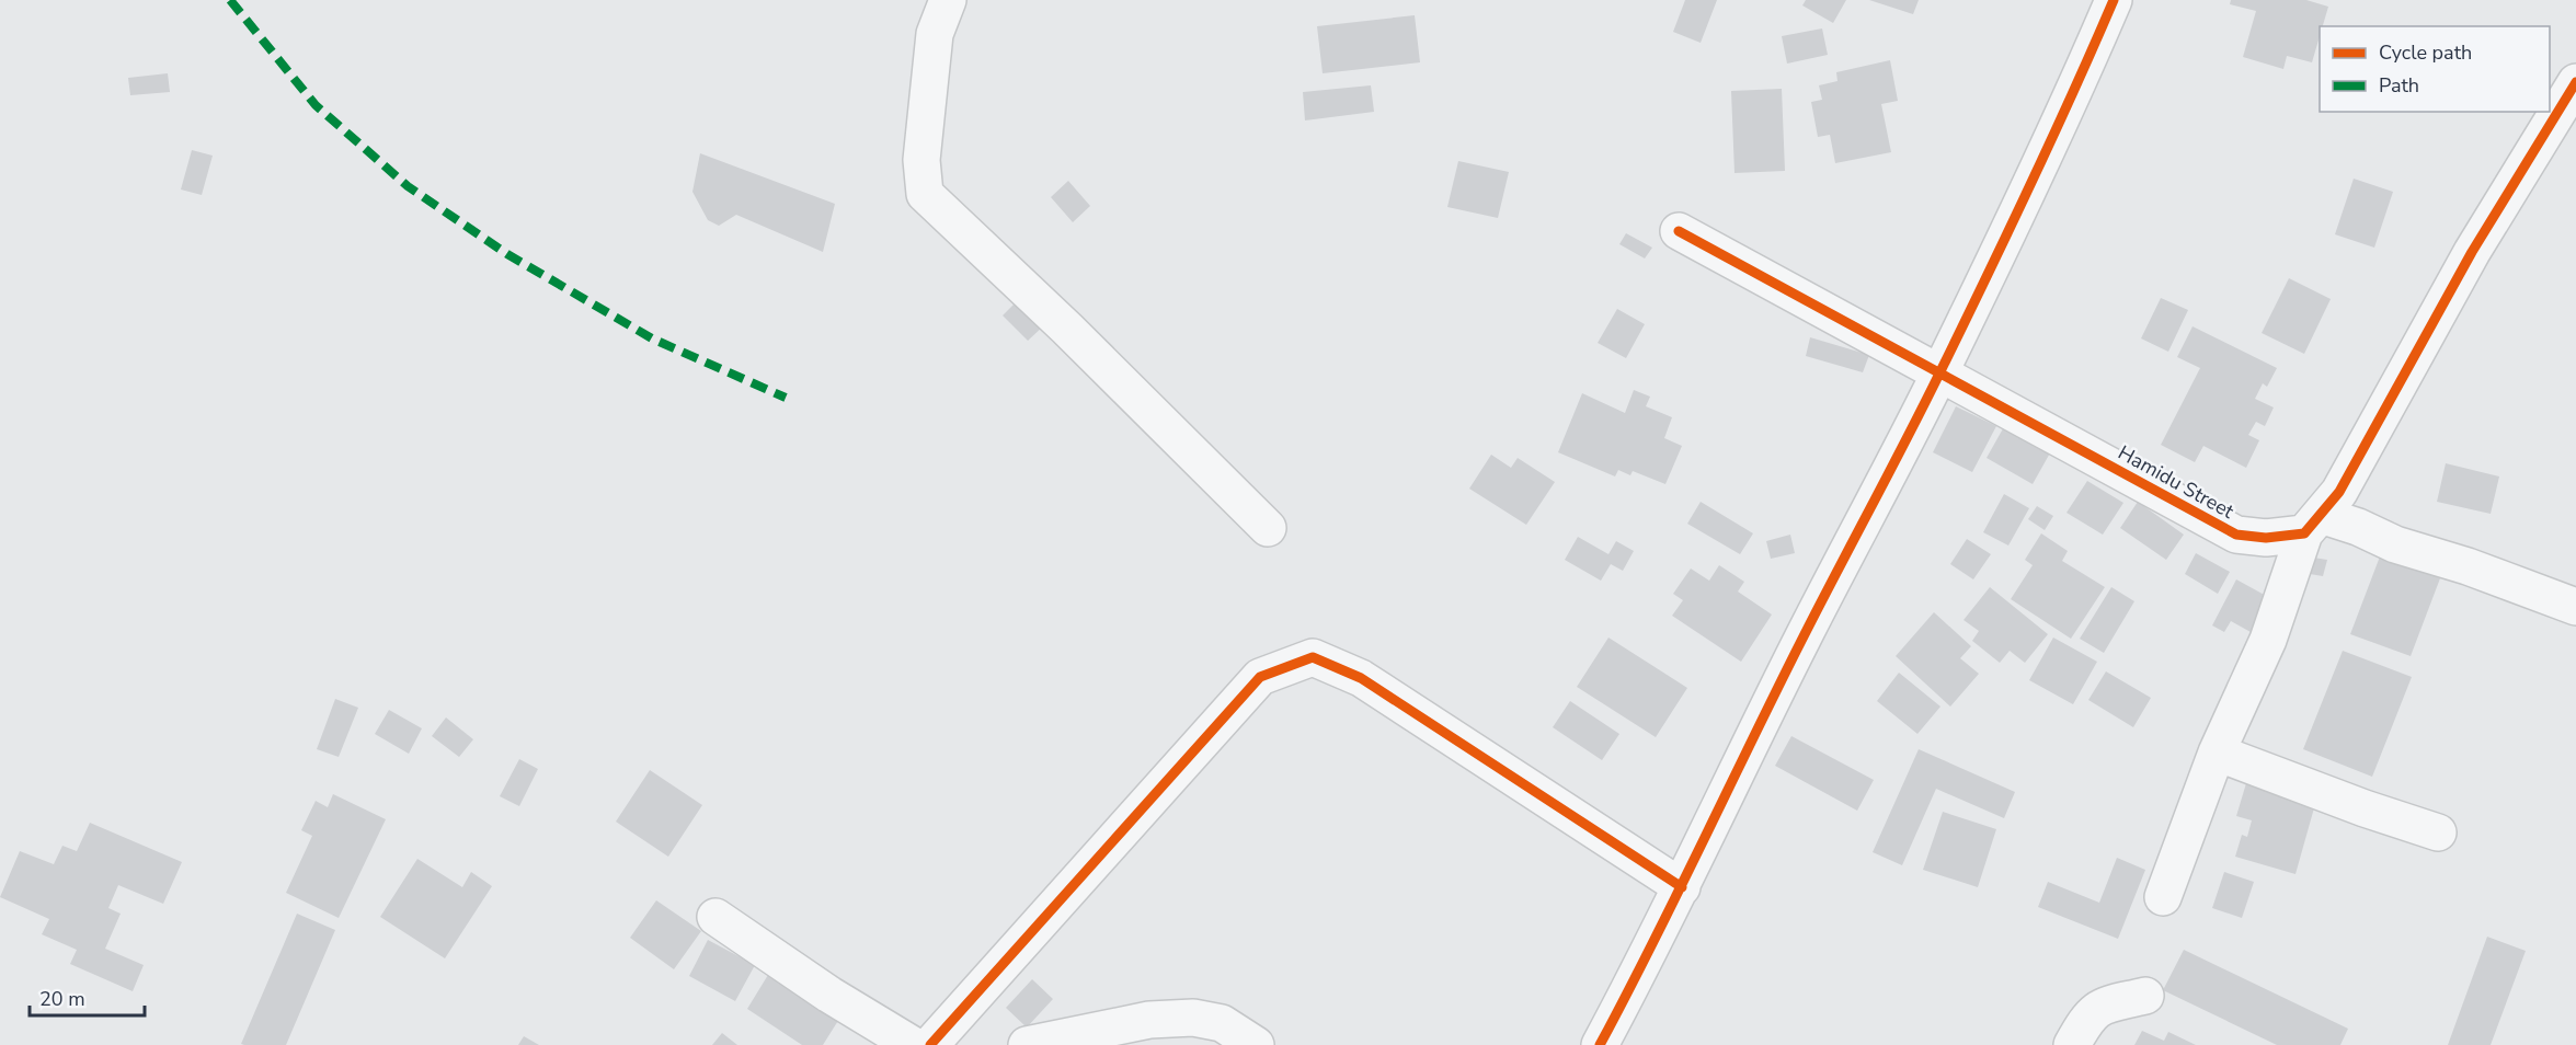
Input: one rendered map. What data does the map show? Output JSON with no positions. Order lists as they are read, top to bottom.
{
  "streets": {
    "street": ["Hamidu Street"]
  },
  "legend": ["Cycle path", "Path"],
  "scale_bar": "20 m"
}
